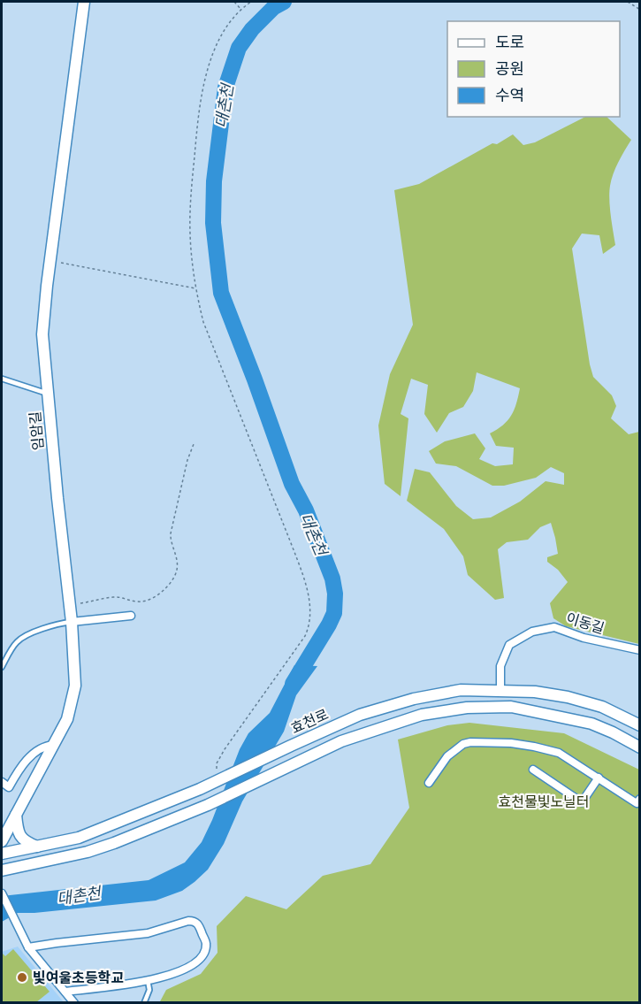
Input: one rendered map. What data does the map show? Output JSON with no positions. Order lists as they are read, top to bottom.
{
  "streets": {
    "main road": ["임암길", "효천로"],
    "street": ["이동길"]
  },
  "crossings": [
    ["이동길", "효천로"]
  ],
  "water": ["대촌천"],
  "parks": ["효천물빛노닐터"],
  "places": ["빛여울초등학교"],
  "legend": ["도로", "공원", "수역"]
}
